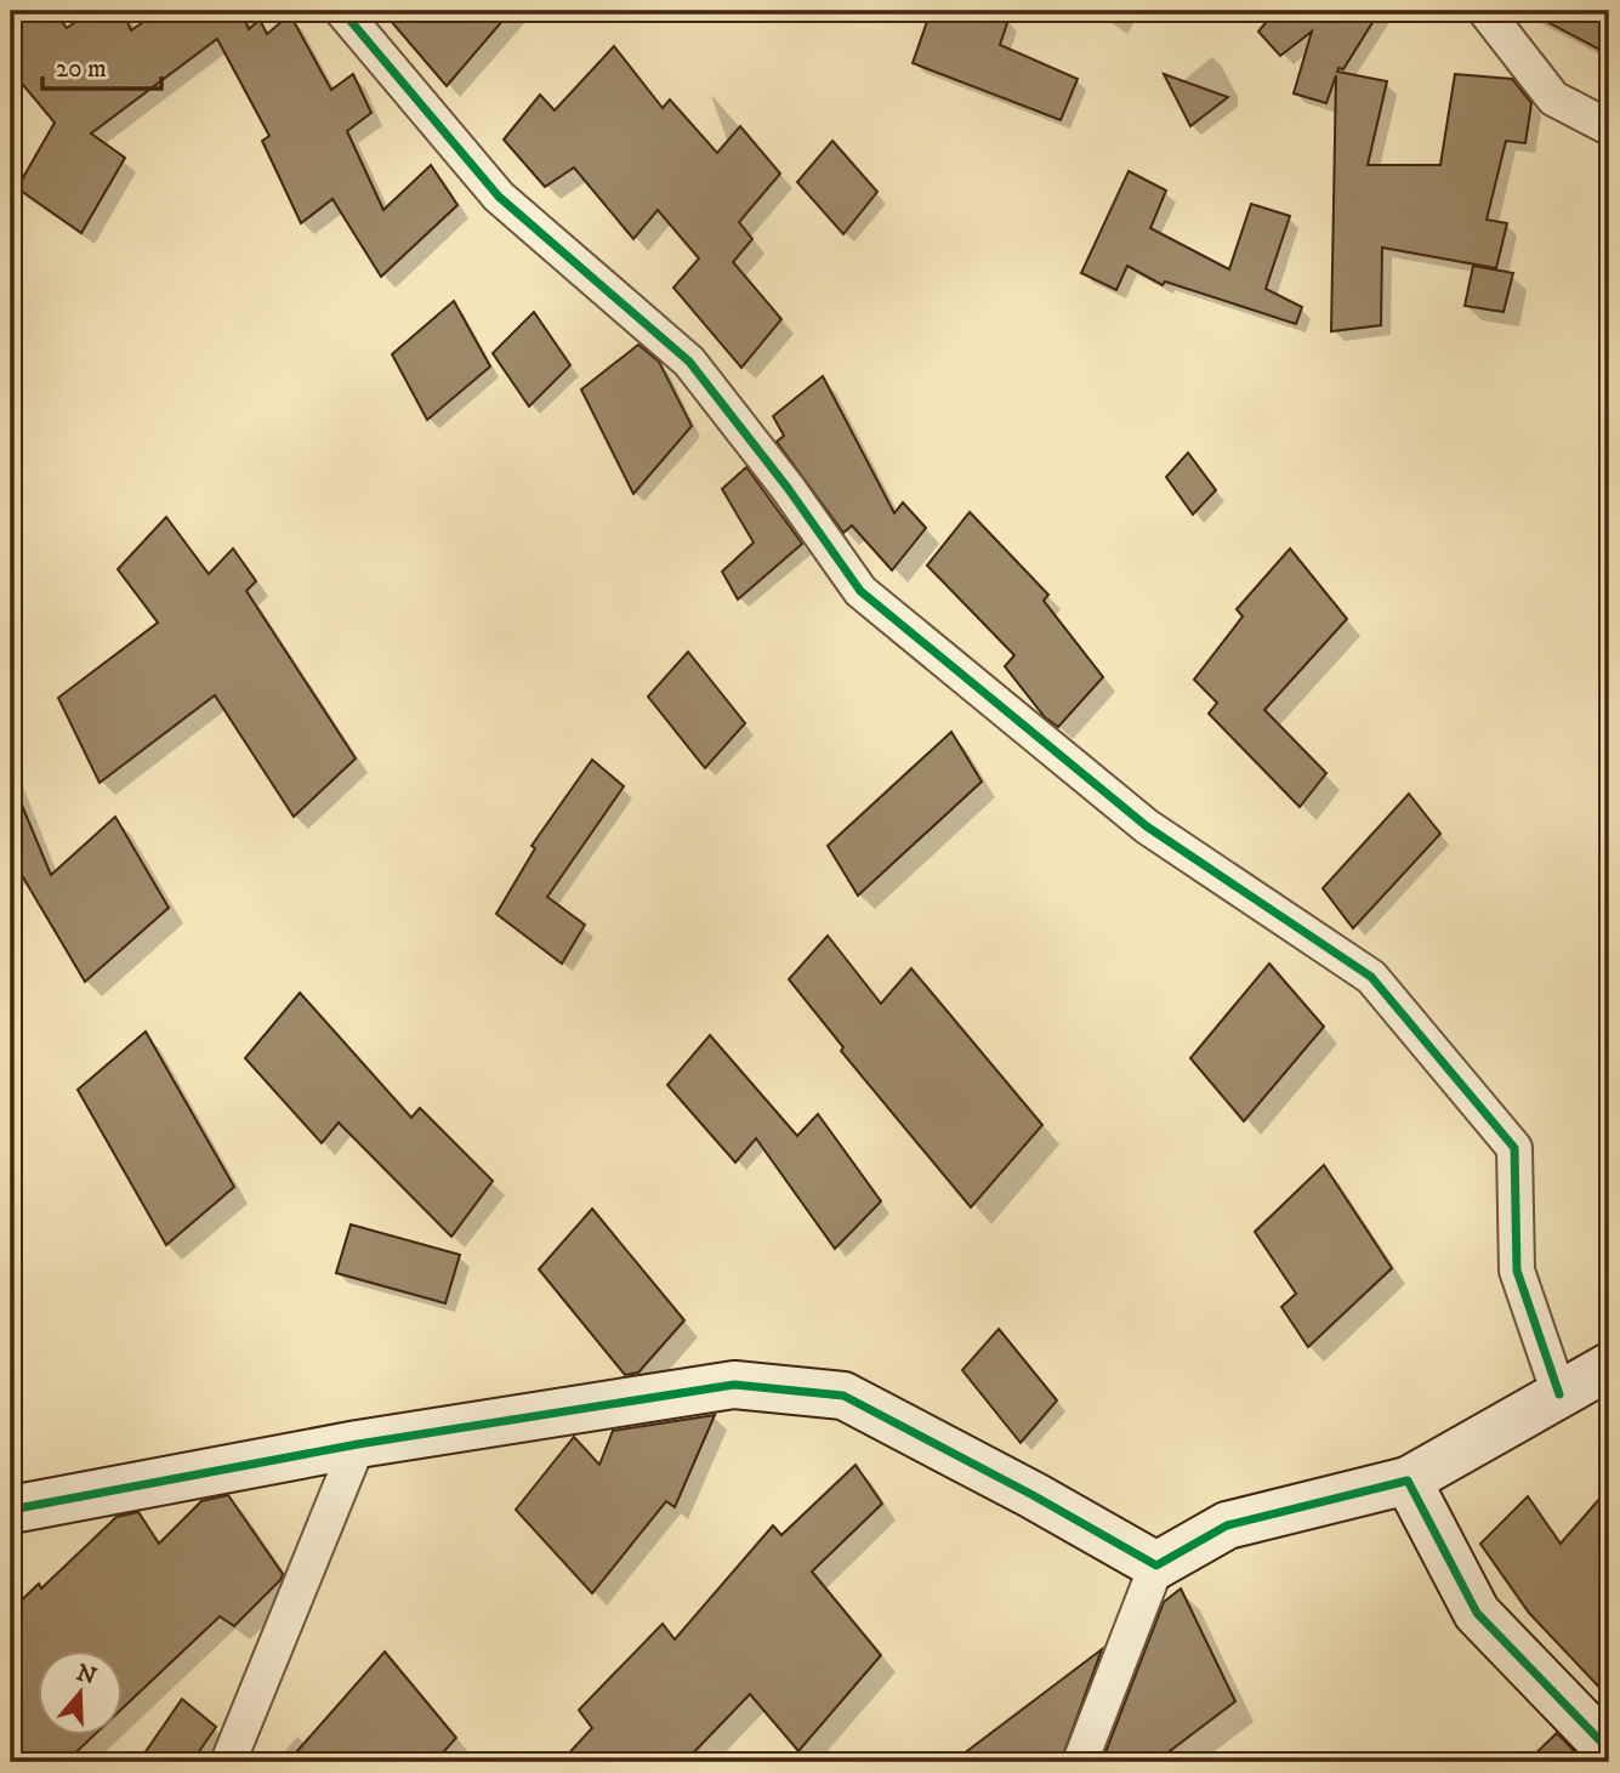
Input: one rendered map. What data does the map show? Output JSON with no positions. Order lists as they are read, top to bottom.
{
  "scale_bar": "20 m",
  "north": "top"
}
